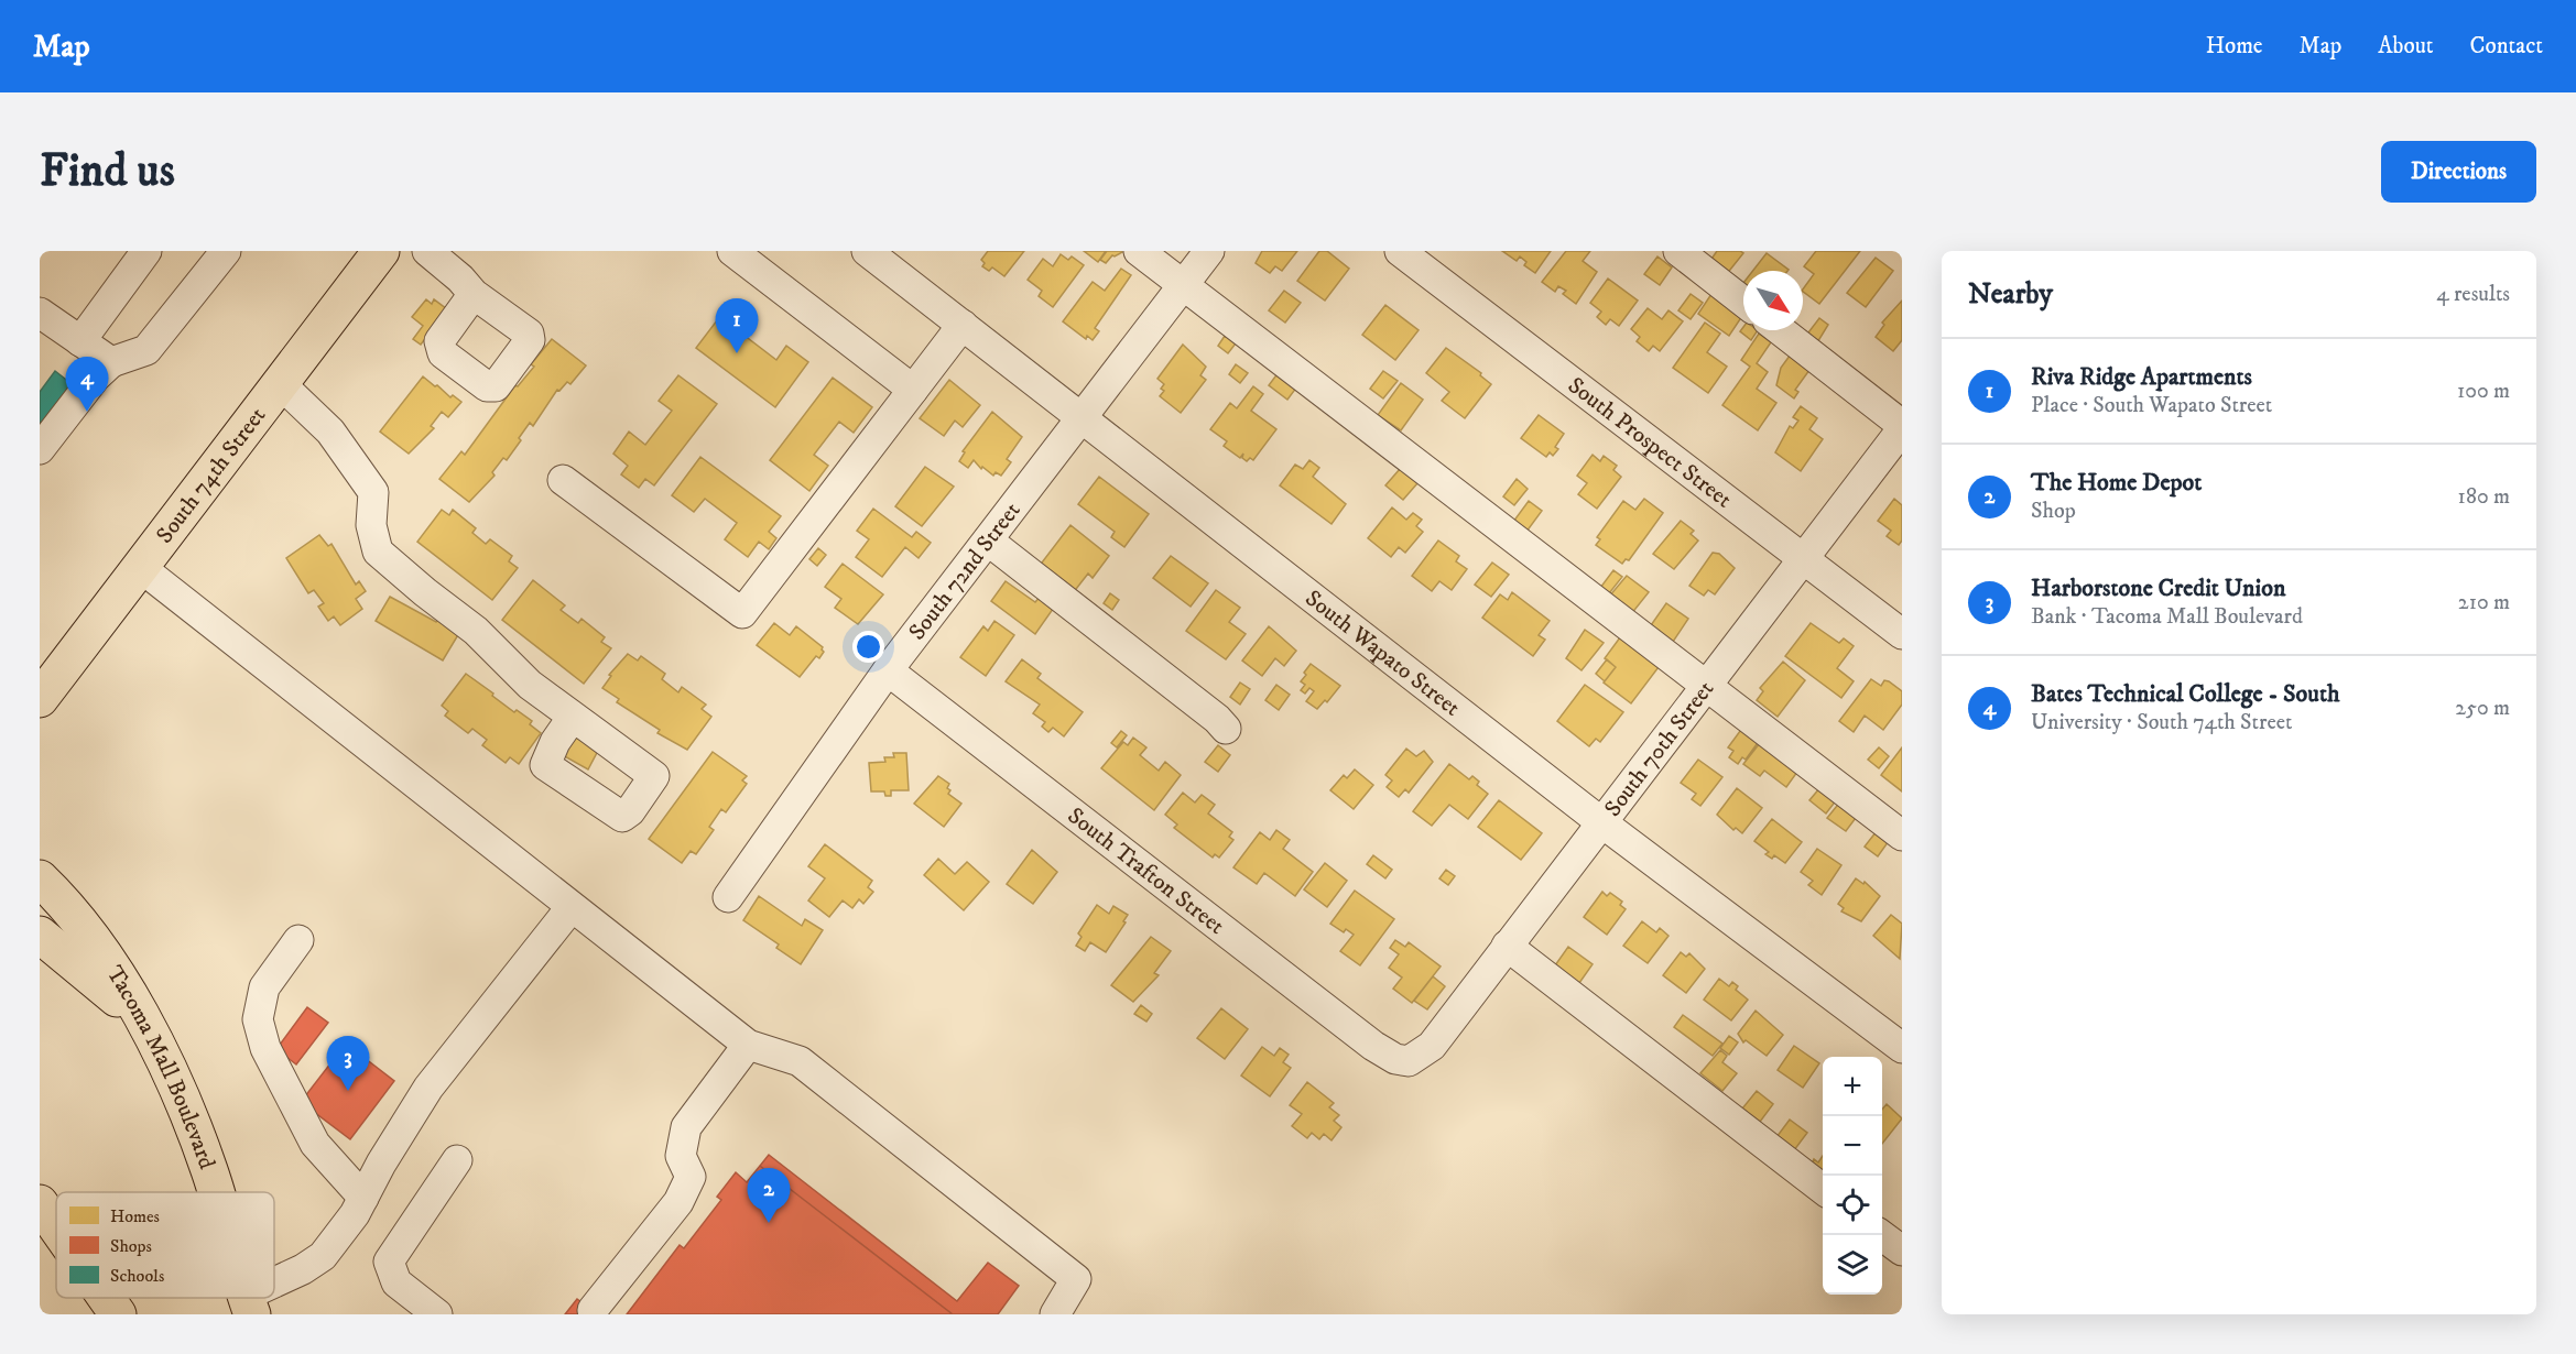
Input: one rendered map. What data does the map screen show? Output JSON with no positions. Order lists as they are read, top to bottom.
{
  "streets": {
    "main road": ["South 74th Street", "Tacoma Mall Boulevard"],
    "street": [
      "South Prospect Street",
      "South 72nd Street",
      "South Wapato Street",
      "South 70th Street",
      "South Trafton Street"
    ]
  },
  "crossings": [
    ["South Prospect Street", "South 70th Street"],
    ["South 72nd Street", "South Wapato Street"],
    ["South 72nd Street", "South Trafton Street"],
    ["South Wapato Street", "South 70th Street"],
    ["South 70th Street", "South Trafton Street"]
  ],
  "legend": ["Homes", "Shops", "Schools"],
  "north": "bottom right",
  "page": {
    "header": "Map",
    "nav": [
      "Home",
      "Map",
      "About",
      "Contact"
    ],
    "buttons": "Directions",
    "title": "Find us",
    "heading": ["Nearby", "4 results"],
    "pins": [
      "1",
      "4",
      "3",
      "2"
    ],
    "list": [
      {
        "mark": "1",
        "name": "Riva Ridge Apartments",
        "note": "Place · South Wapato Street",
        "value": "100 m"
      },
      {
        "mark": "2",
        "name": "The Home Depot",
        "note": "Shop",
        "value": "180 m"
      },
      {
        "mark": "3",
        "name": "Harborstone Credit Union",
        "note": "Bank · Tacoma Mall Boulevard",
        "value": "210 m"
      },
      {
        "mark": "4",
        "name": "Bates Technical College - South",
        "note": "University · South 74th Street",
        "value": "250 m"
      }
    ],
    "map_buttons": ["+", "−"]
  }
}
